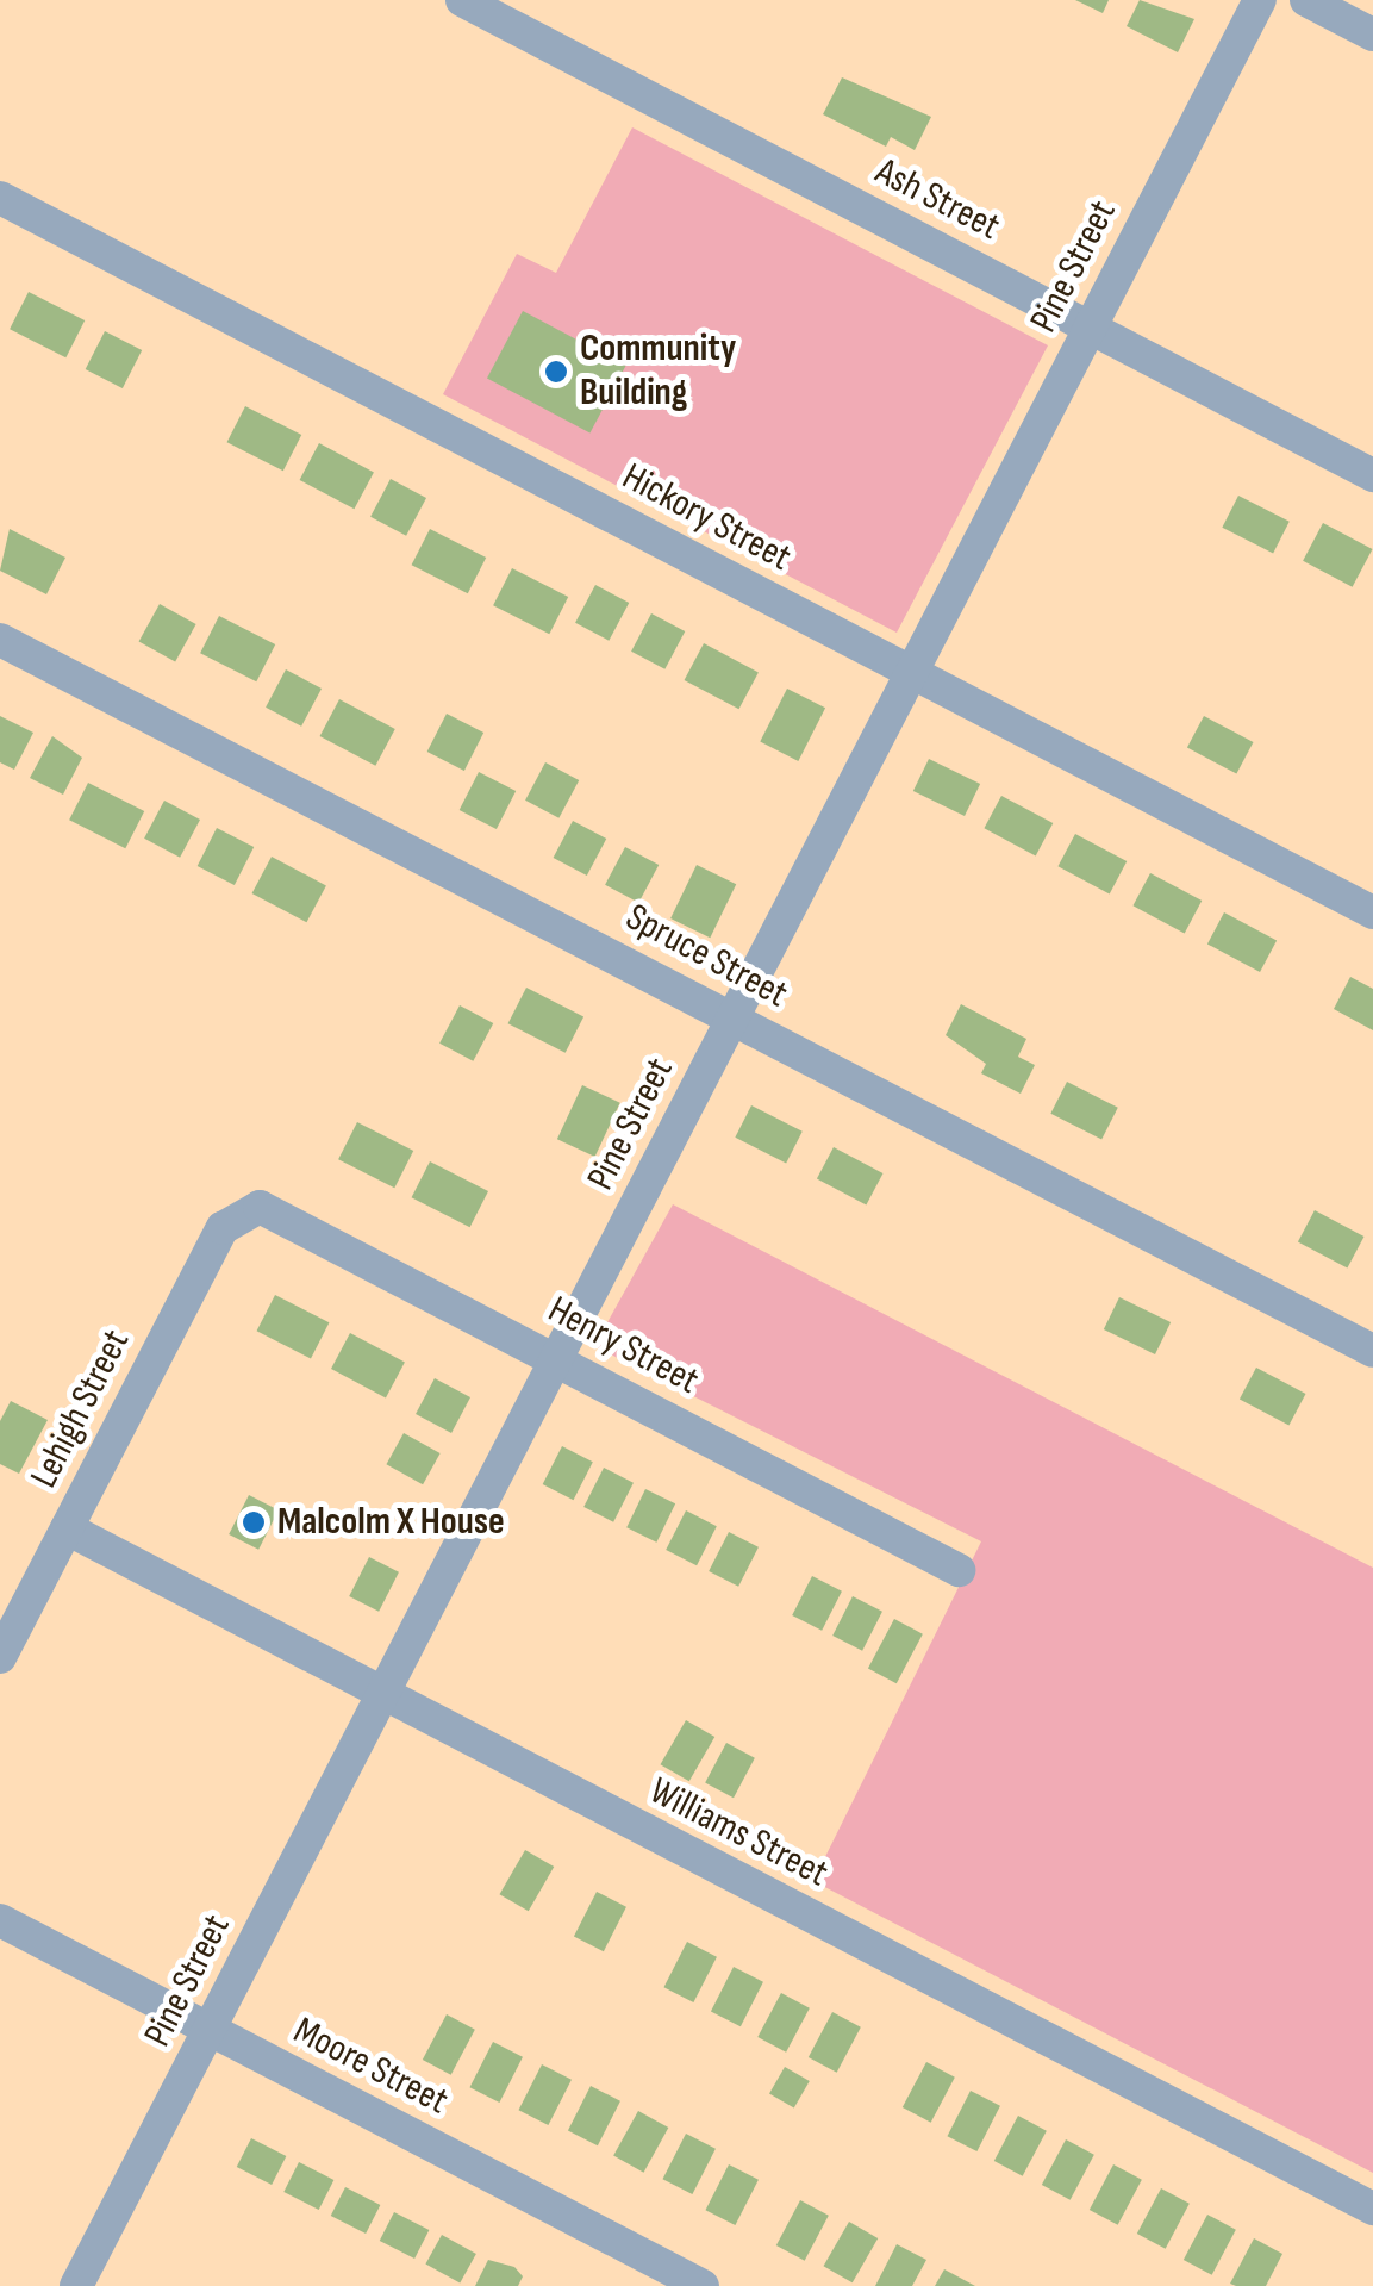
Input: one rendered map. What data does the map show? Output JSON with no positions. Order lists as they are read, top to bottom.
{
  "streets": {
    "street": [
      "Ash Street",
      "Pine Street",
      "Hickory Street",
      "Spruce Street",
      "Henry Street",
      "Lehigh Street",
      "Williams Street",
      "Moore Street"
    ]
  },
  "crossings": [
    ["Ash Street", "Pine Street"],
    ["Pine Street", "Hickory Street"],
    ["Pine Street", "Spruce Street"],
    ["Pine Street", "Henry Street"],
    ["Pine Street", "Williams Street"],
    ["Pine Street", "Moore Street"],
    ["Henry Street", "Lehigh Street"],
    ["Lehigh Street", "Williams Street"]
  ],
  "places": ["Community Building", "Malcolm X House"]
}
